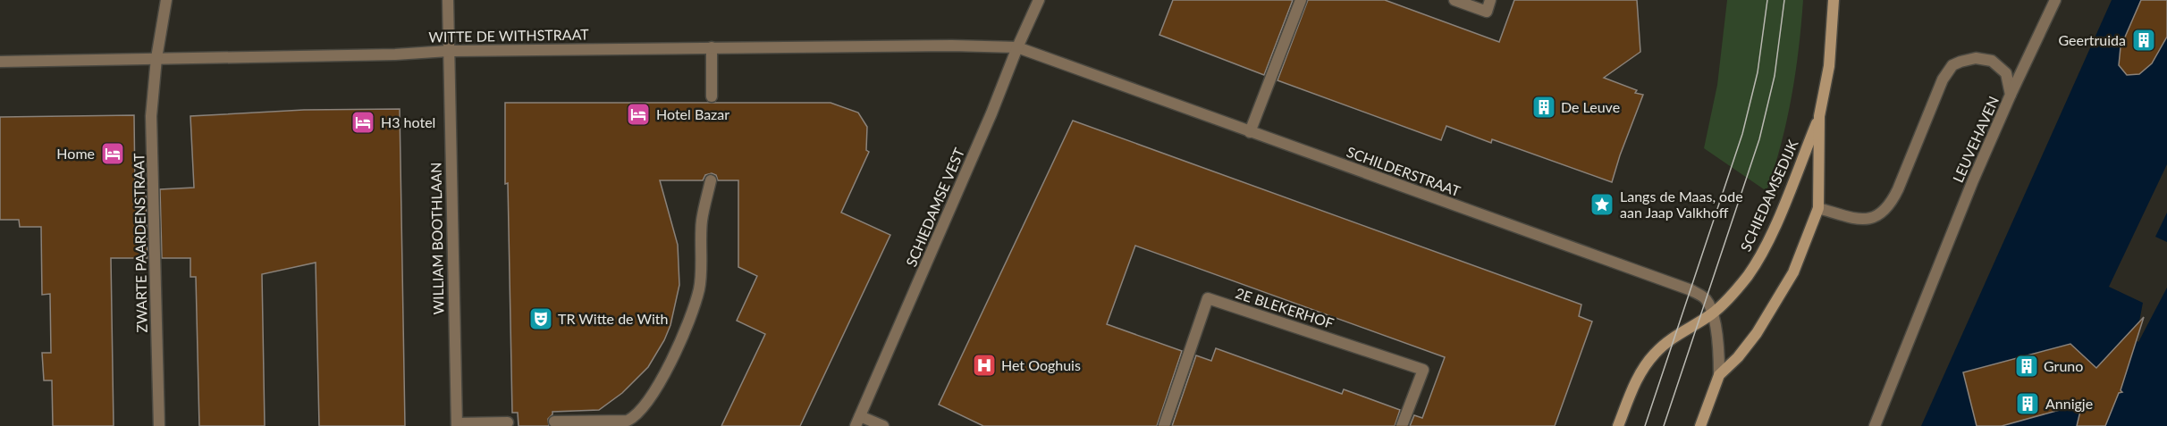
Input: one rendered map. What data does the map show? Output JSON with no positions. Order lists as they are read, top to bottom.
{
  "streets": {
    "main road": ["SCHIEDAMSEDIJK"],
    "street": [
      "WITTE DE WITHSTRAAT",
      "LEUVEHAVEN",
      "SCHILDERSTRAAT",
      "SCHIEDAMSE VEST",
      "WILLIAM BOOTHLAAN",
      "ZWARTE PAARDENSTRAAT",
      "2E BLEKERHOF"
    ]
  },
  "crossings": [
    ["WITTE DE WITHSTRAAT", "SCHILDERSTRAAT"],
    ["WITTE DE WITHSTRAAT", "SCHIEDAMSE VEST"],
    ["WITTE DE WITHSTRAAT", "WILLIAM BOOTHLAAN"],
    ["WITTE DE WITHSTRAAT", "ZWARTE PAARDENSTRAAT"],
    ["LEUVEHAVEN", "SCHIEDAMSEDIJK"],
    ["SCHILDERSTRAAT", "SCHIEDAMSEDIJK"],
    ["SCHILDERSTRAAT", "SCHIEDAMSE VEST"]
  ],
  "places": {
    "building": [
      "Geertruida",
      "De Leuve",
      "Gruno",
      "Annigje"
    ],
    "hotel": ["Hotel Bazar", "H3 hotel", "Home"],
    "place": ["Langs de Maas, ode aan Jaap Valkhoff"],
    "theatre": ["TR Witte de With"],
    "hospital": ["Het Ooghuis"]
  }
}
